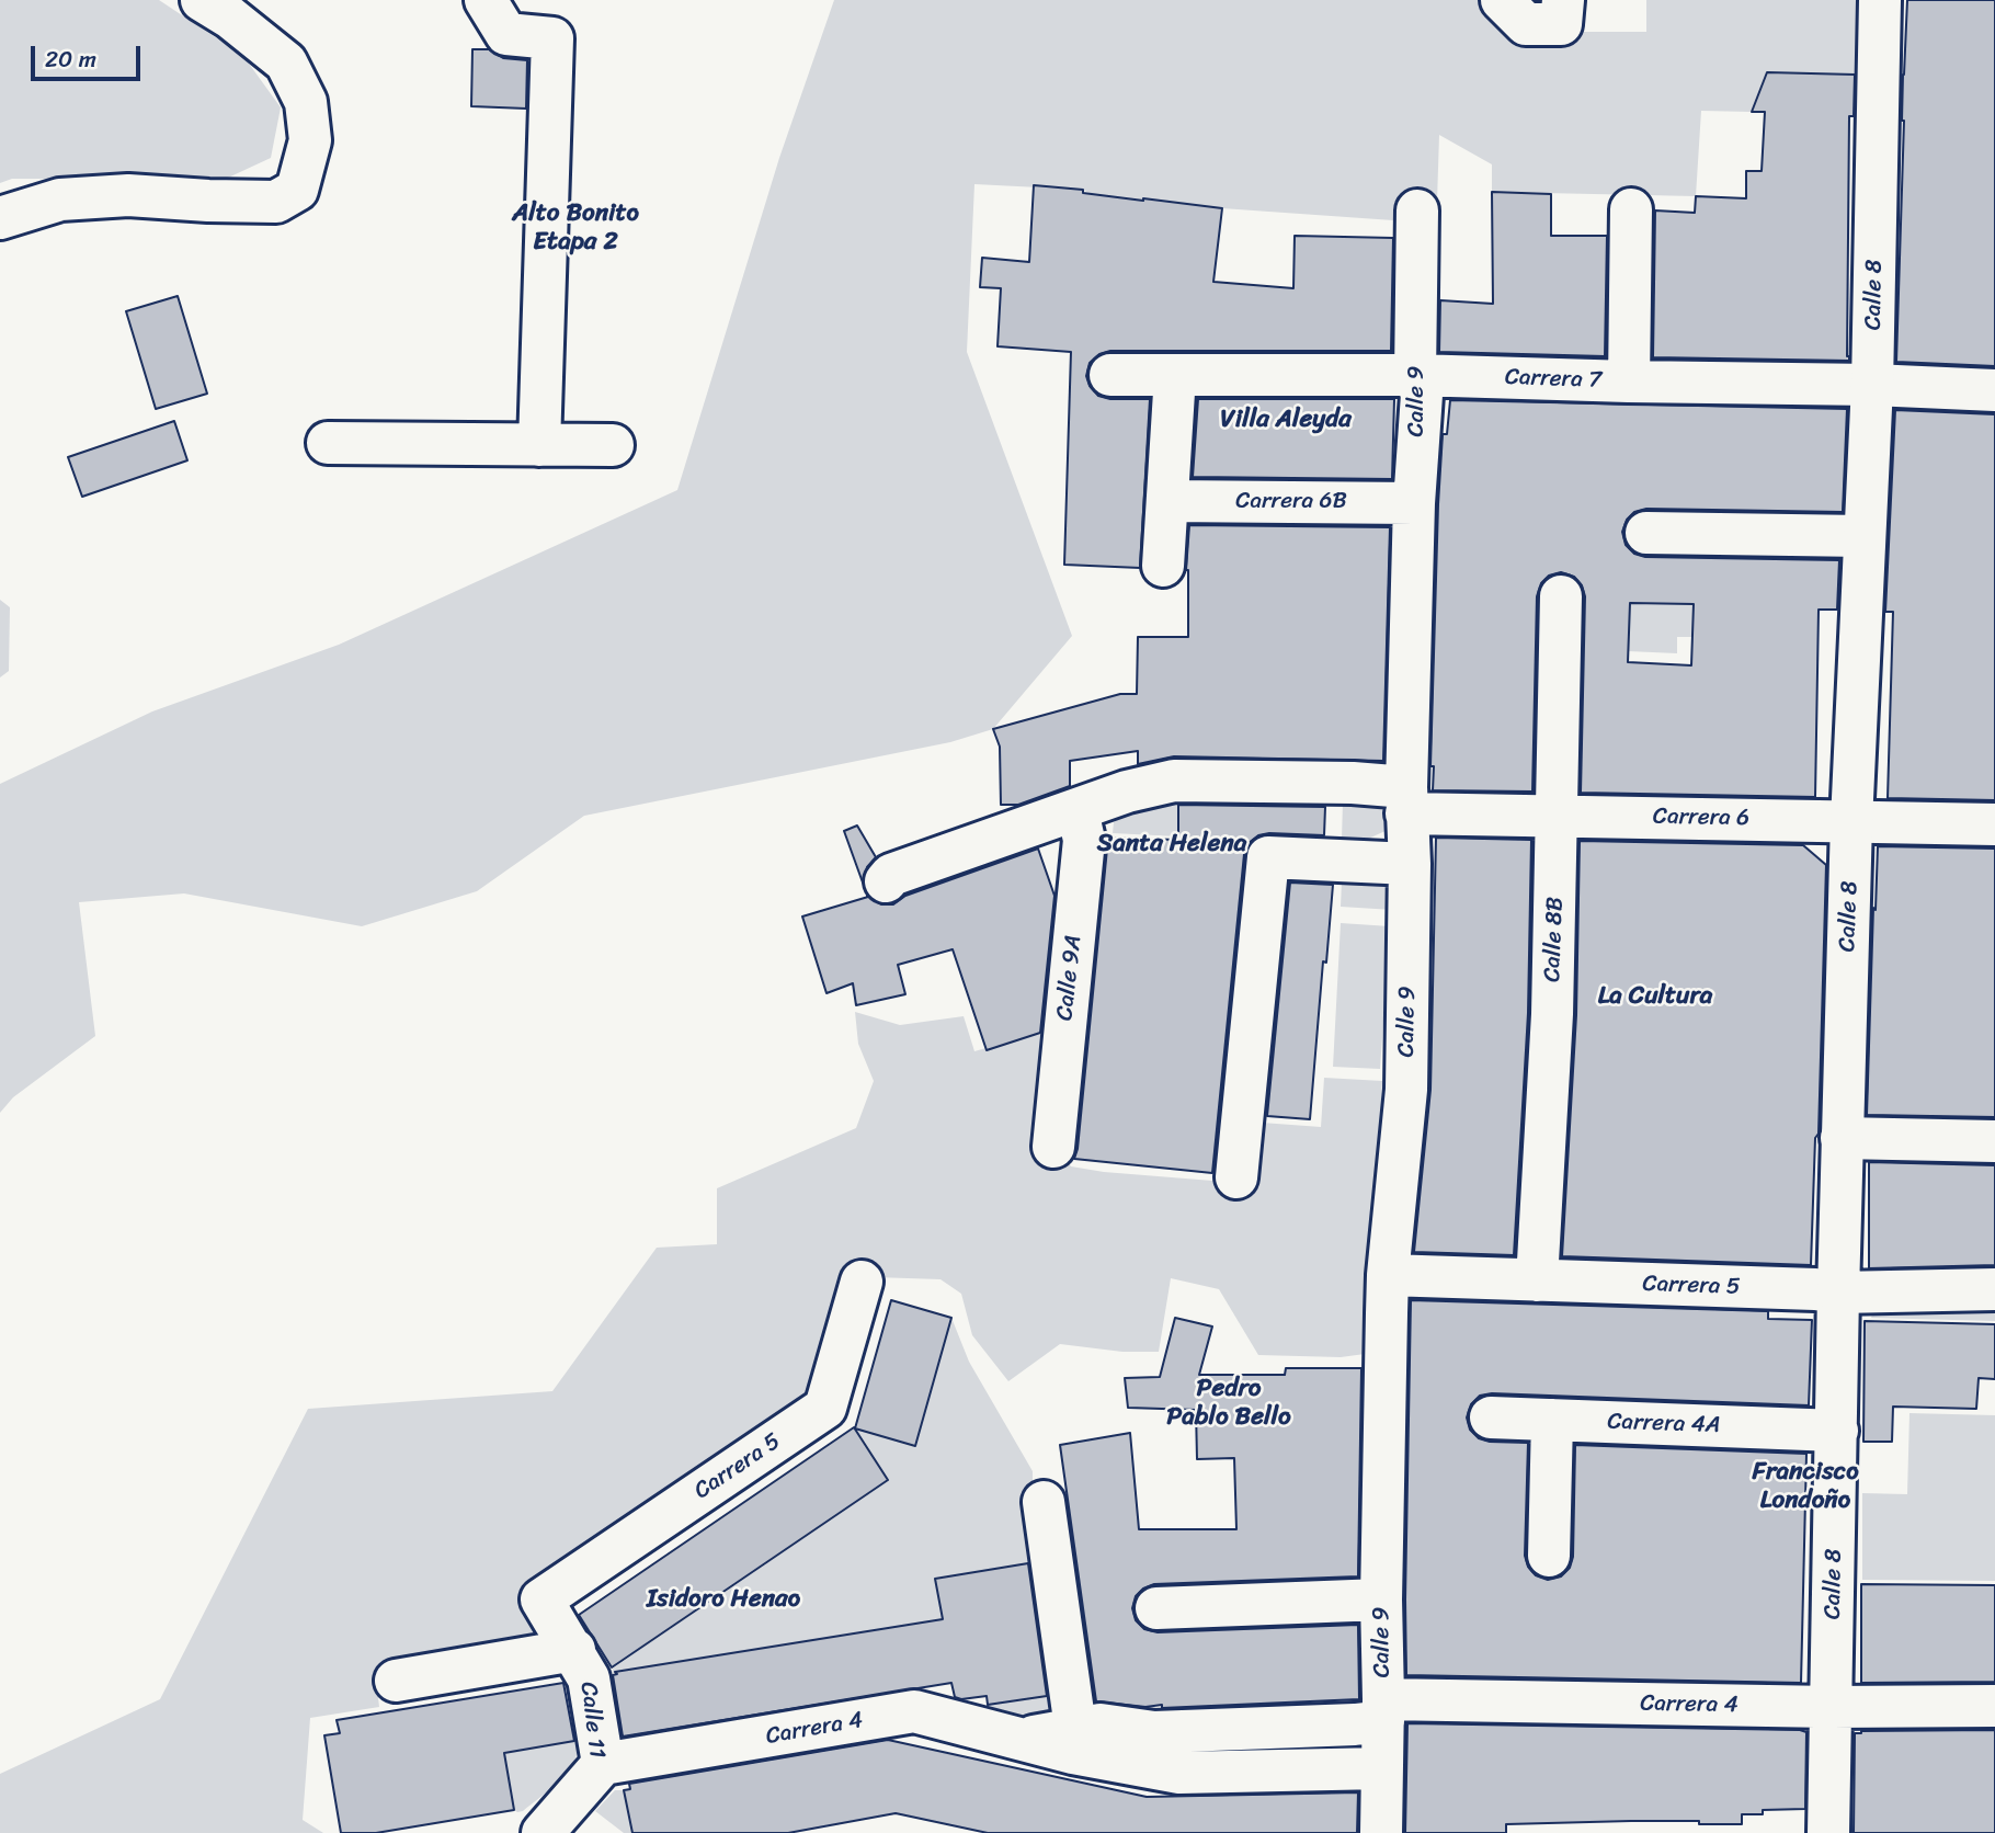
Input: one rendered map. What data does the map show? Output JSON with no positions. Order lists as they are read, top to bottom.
{
  "streets": {
    "street": [
      "Calle 8",
      "Carrera 7",
      "Calle 9",
      "Carrera 6B",
      "Carrera 6",
      "Calle 8B",
      "Calle 9A",
      "Carrera 5",
      "Carrera 4A",
      "Carrera 4",
      "Calle 11"
    ]
  },
  "crossings": [
    ["Calle 8", "Carrera 7"],
    ["Calle 8", "Carrera 6"],
    ["Calle 8", "Carrera 5"],
    ["Calle 8", "Carrera 4A"],
    ["Calle 8", "Carrera 4"],
    ["Carrera 7", "Calle 9"],
    ["Calle 9", "Carrera 6B"],
    ["Calle 9", "Carrera 6"],
    ["Calle 9", "Carrera 5"],
    ["Calle 9", "Carrera 4"],
    ["Carrera 6", "Calle 8B"],
    ["Carrera 6", "Calle 9A"],
    ["Calle 8B", "Carrera 5"],
    ["Carrera 5", "Calle 11"],
    ["Carrera 4", "Calle 11"]
  ],
  "districts": [
    "Alto Bonito Etapa 2",
    "Villa Aleyda",
    "Santa Helena",
    "La Cultura",
    "Pedro Pablo Bello",
    "Francisco Londoño",
    "Isidoro Henao"
  ],
  "scale_bar": "20 m"
}
